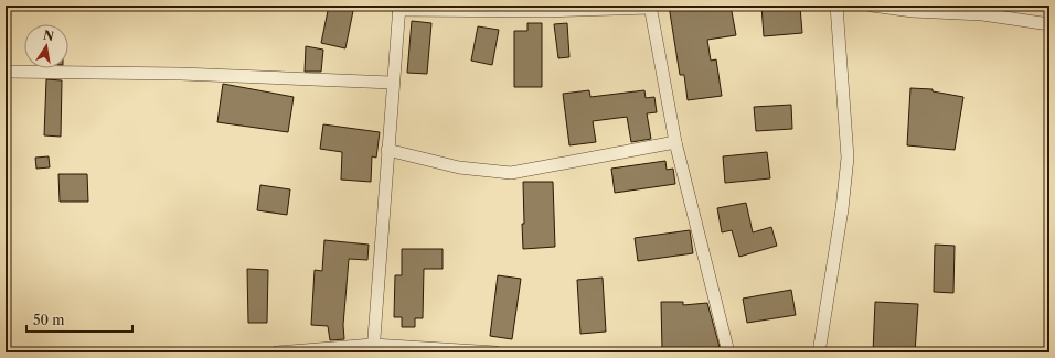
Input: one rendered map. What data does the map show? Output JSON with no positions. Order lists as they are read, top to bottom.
{
  "scale_bar": "50 m",
  "north": "top"
}
